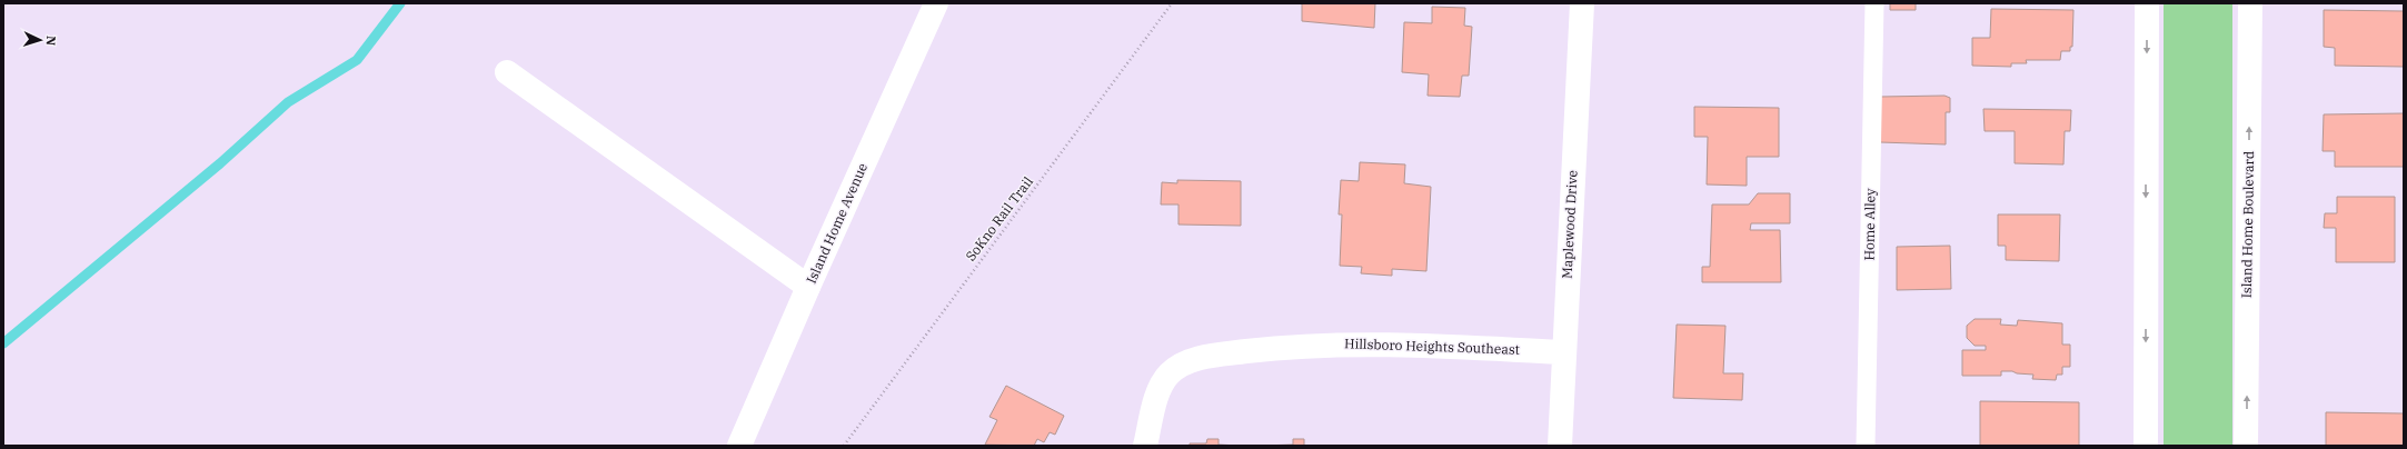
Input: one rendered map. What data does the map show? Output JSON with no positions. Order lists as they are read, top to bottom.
{
  "streets": {
    "street": [
      "Island Home Avenue",
      "Maplewood Drive",
      "Island Home Boulevard",
      "Hillsboro Heights Southeast"
    ],
    "lane": ["Home Alley"],
    "path": ["SoKno Rail Trail"]
  },
  "crossings": [
    ["Maplewood Drive", "Hillsboro Heights Southeast"]
  ],
  "north": "right"
}
